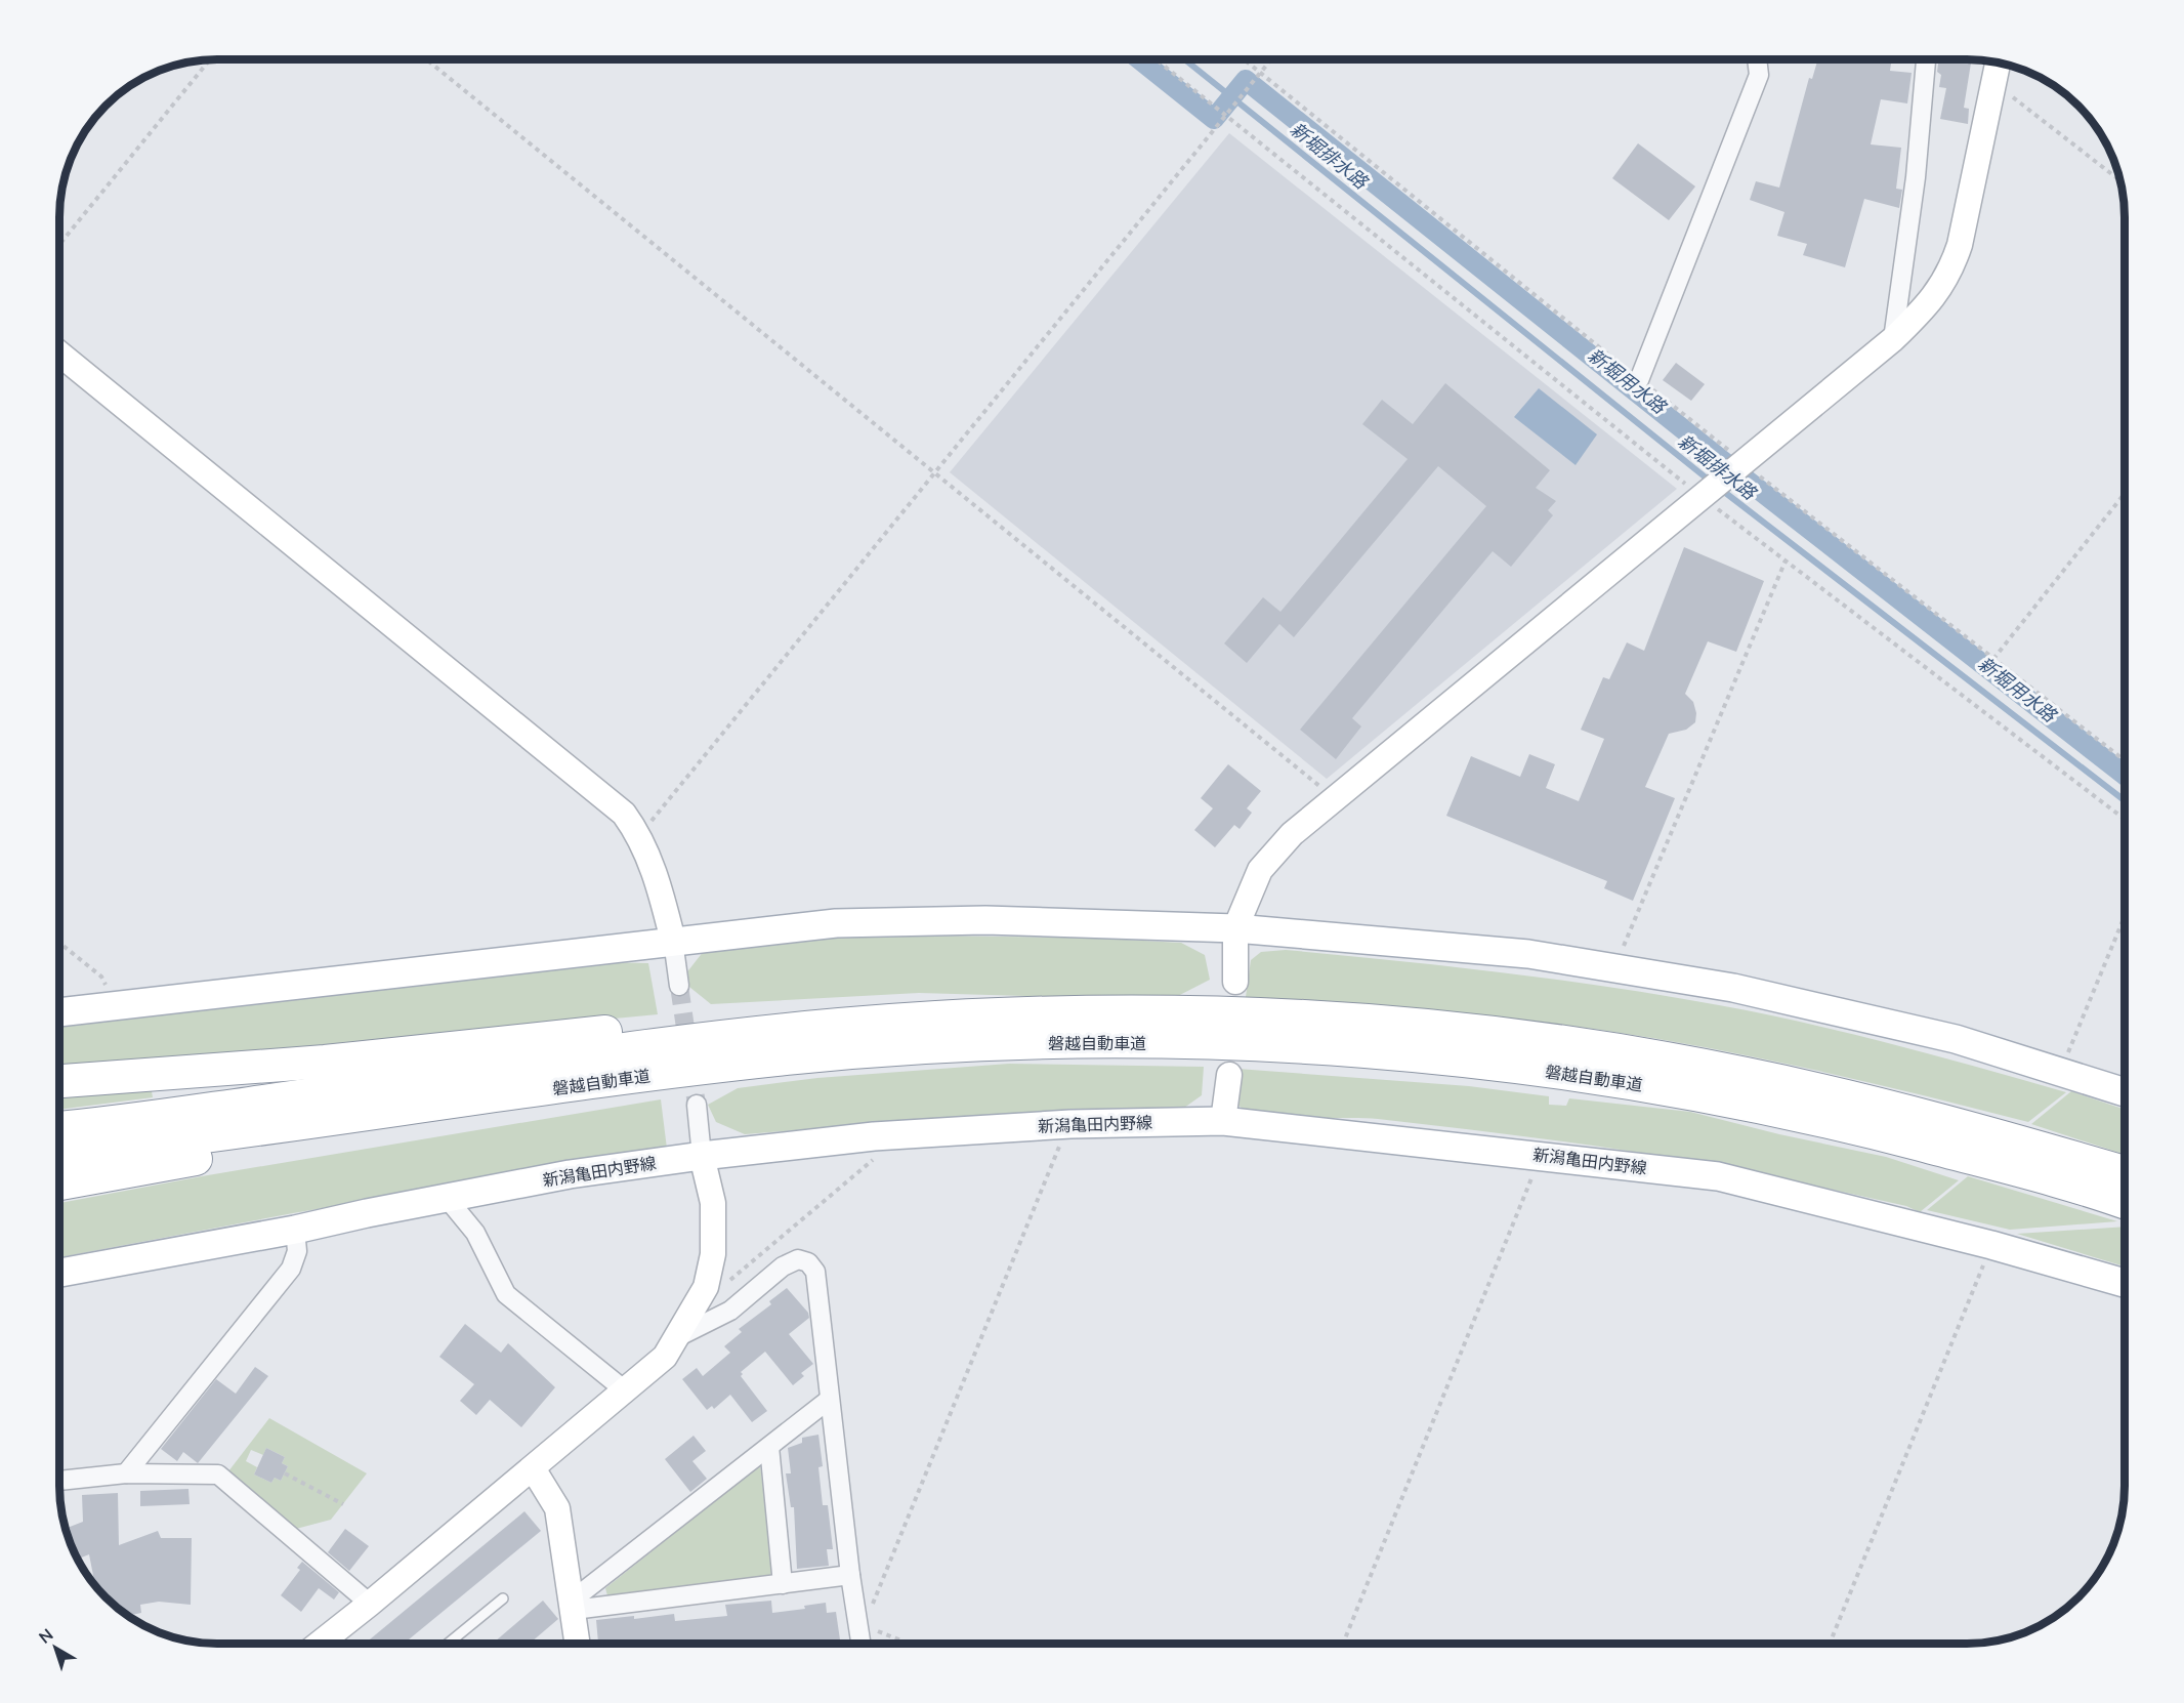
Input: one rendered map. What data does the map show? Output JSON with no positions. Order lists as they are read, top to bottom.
{
  "streets": {
    "highway": ["磐越自動車道"],
    "main road": ["新潟亀田内野線"]
  },
  "water": ["新堀排水路", "新堀用水路"],
  "north": "top left"
}
